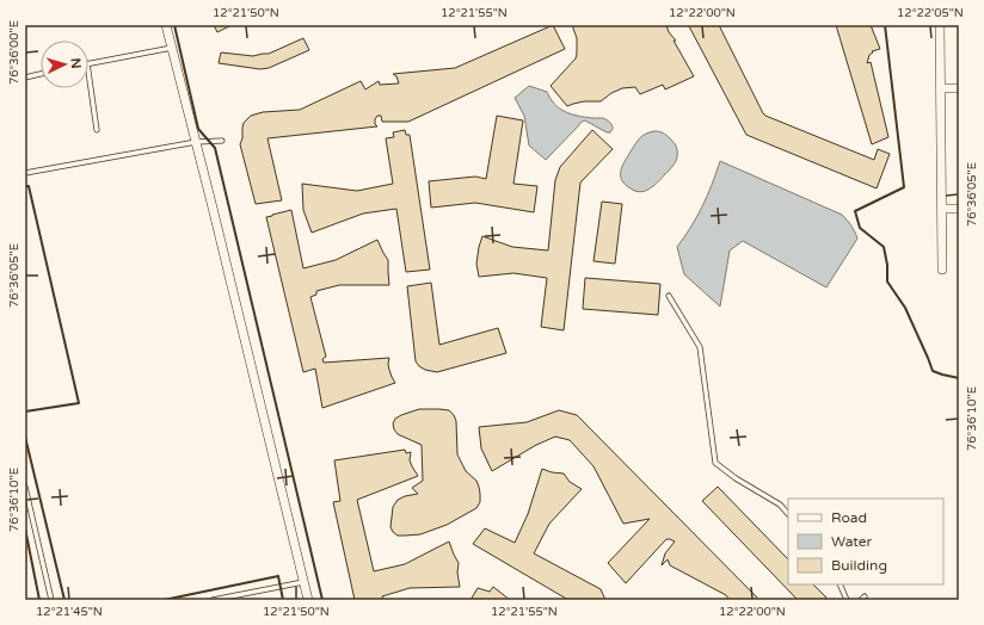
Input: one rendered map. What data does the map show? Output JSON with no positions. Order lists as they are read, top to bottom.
{
  "legend": ["Road", "Water", "Building"],
  "north": "right",
  "coordinates": [
    "12°21'50\"N",
    "12°21'55\"N",
    "12°22'00\"N",
    "12°22'05\"N",
    "76°36'00\"E",
    "76°36'05\"E",
    "76°36'10\"E",
    "12°21'45\"N"
  ]
}
